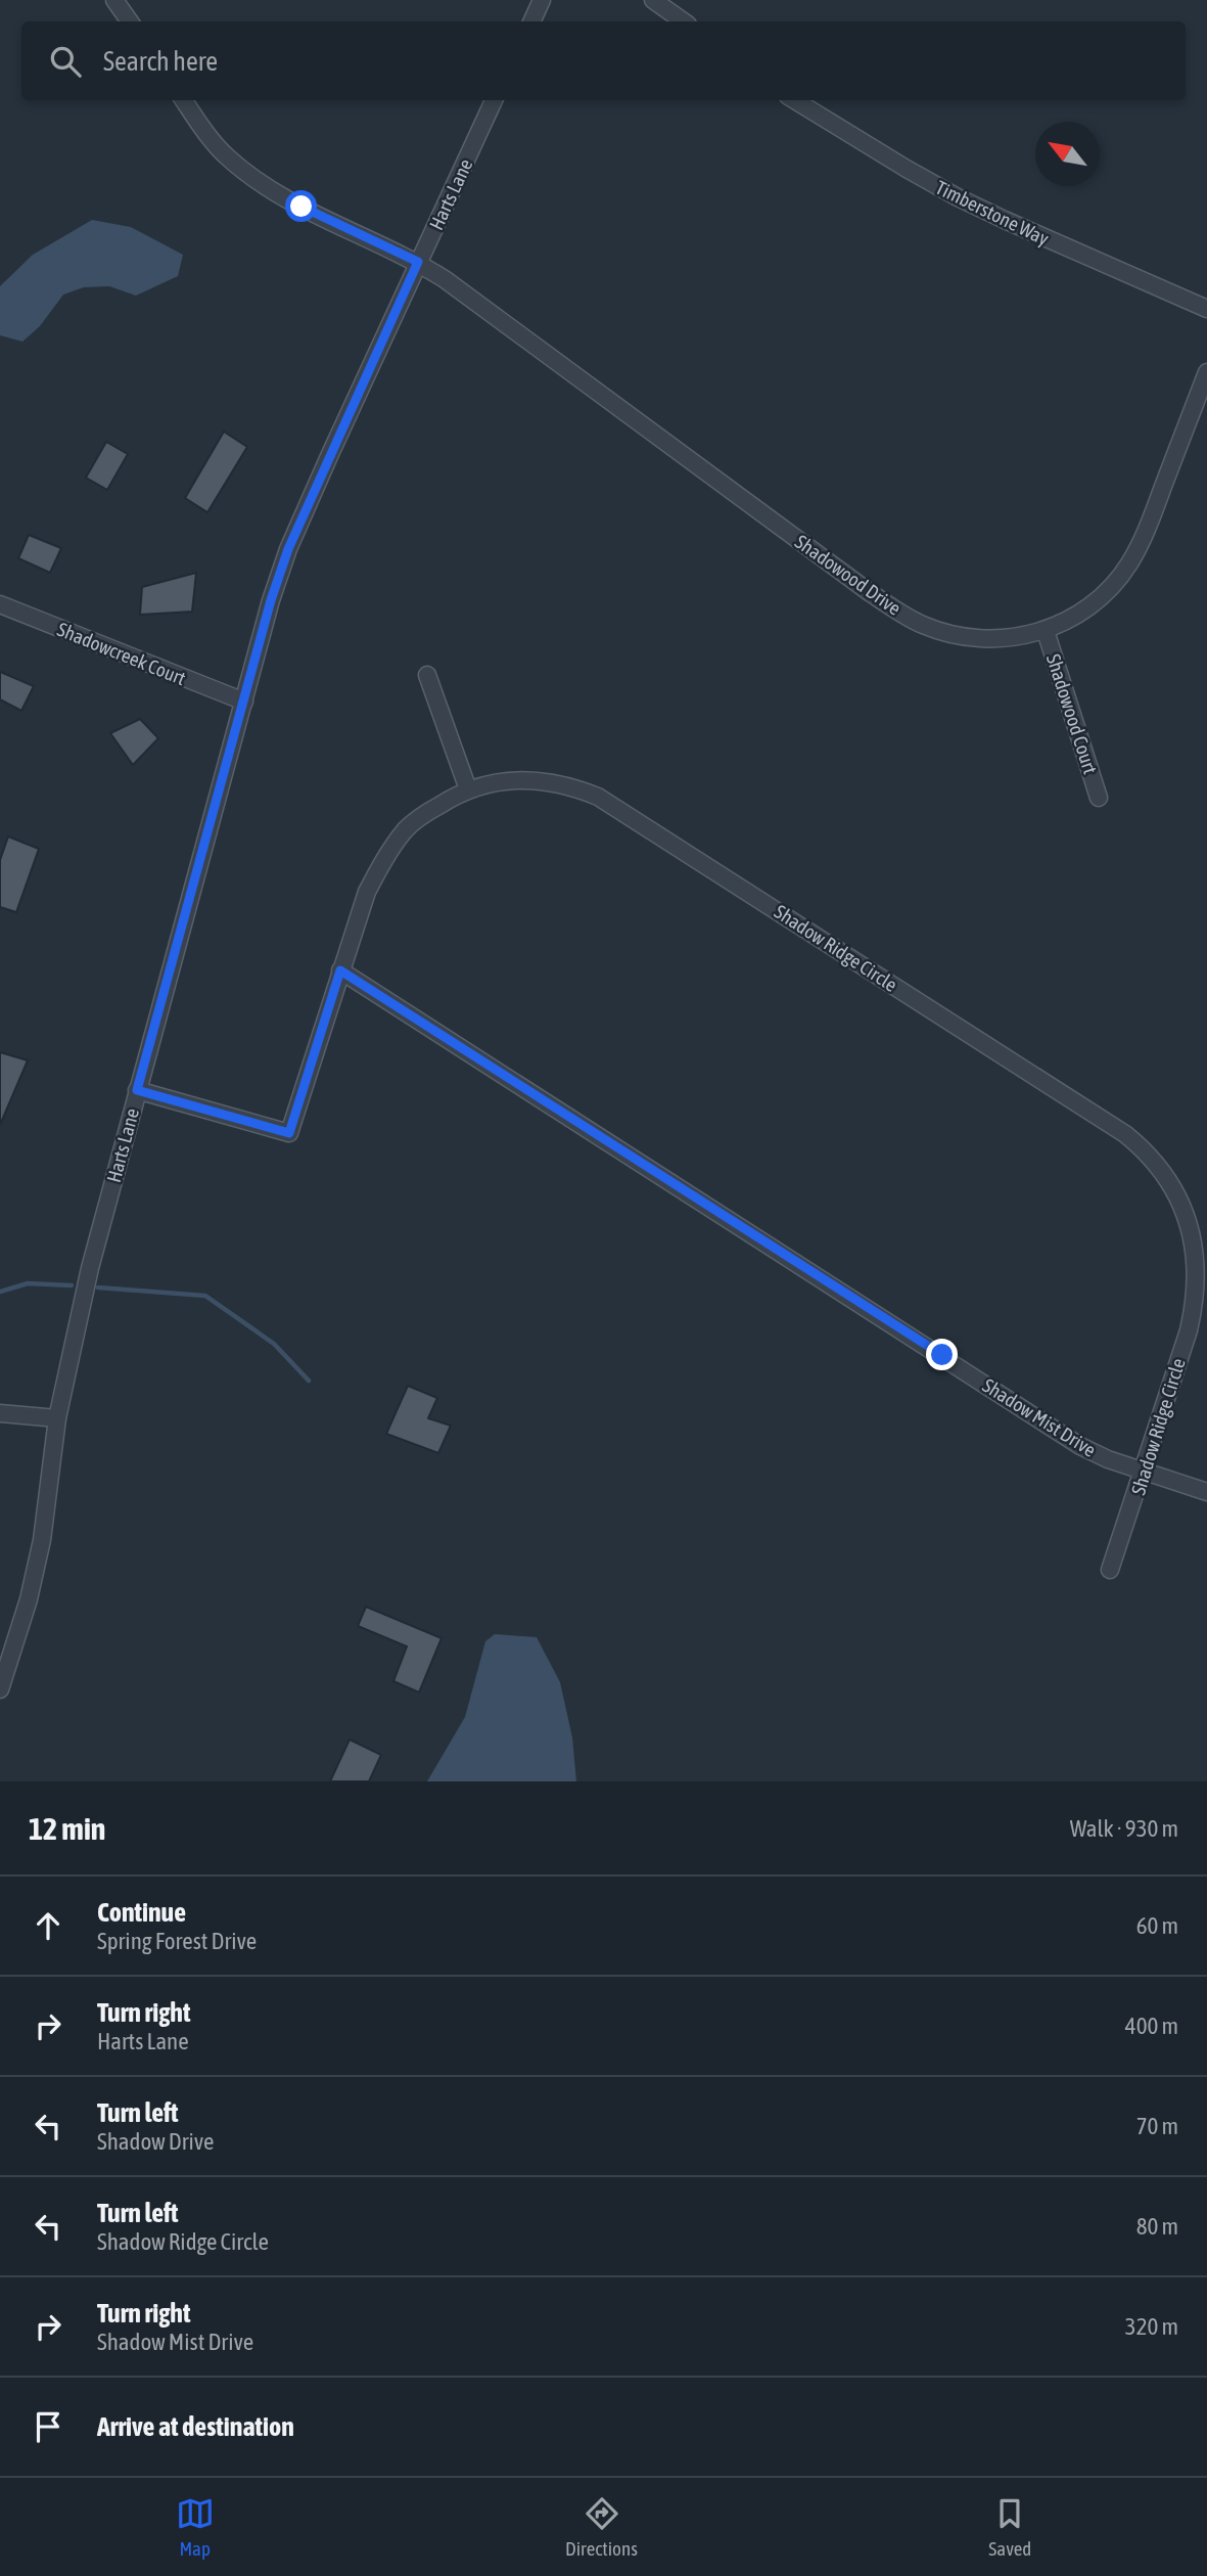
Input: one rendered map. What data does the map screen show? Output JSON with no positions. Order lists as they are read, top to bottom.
{
  "streets": {
    "street": [
      "Harts Lane",
      "Timberstone Way",
      "Shadowood Drive",
      "Shadowcreek Court",
      "Shadowood Court",
      "Shadow Ridge Circle",
      "Shadow Mist Drive"
    ]
  },
  "crossings": [
    ["Harts Lane", "Shadowood Drive"],
    ["Harts Lane", "Shadowcreek Court"],
    ["Harts Lane", "Shadow Ridge Circle"],
    ["Shadowood Drive", "Shadowood Court"],
    ["Shadow Ridge Circle", "Shadow Mist Drive"]
  ],
  "north": "top left",
  "page": {
    "search": "Search here",
    "heading": ["12 min", "Walk · 930 m"],
    "list": [
      ["Continue", "Spring Forest Drive", "60 m"],
      ["Turn right", "Harts Lane", "400 m"],
      ["Turn left", "Shadow Drive", "70 m"],
      ["Turn left", "Shadow Ridge Circle", "80 m"],
      ["Turn right", "Shadow Mist Drive", "320 m"],
      "Arrive at destination"
    ],
    "nav": ["Map", "Directions", "Saved"]
  }
}
